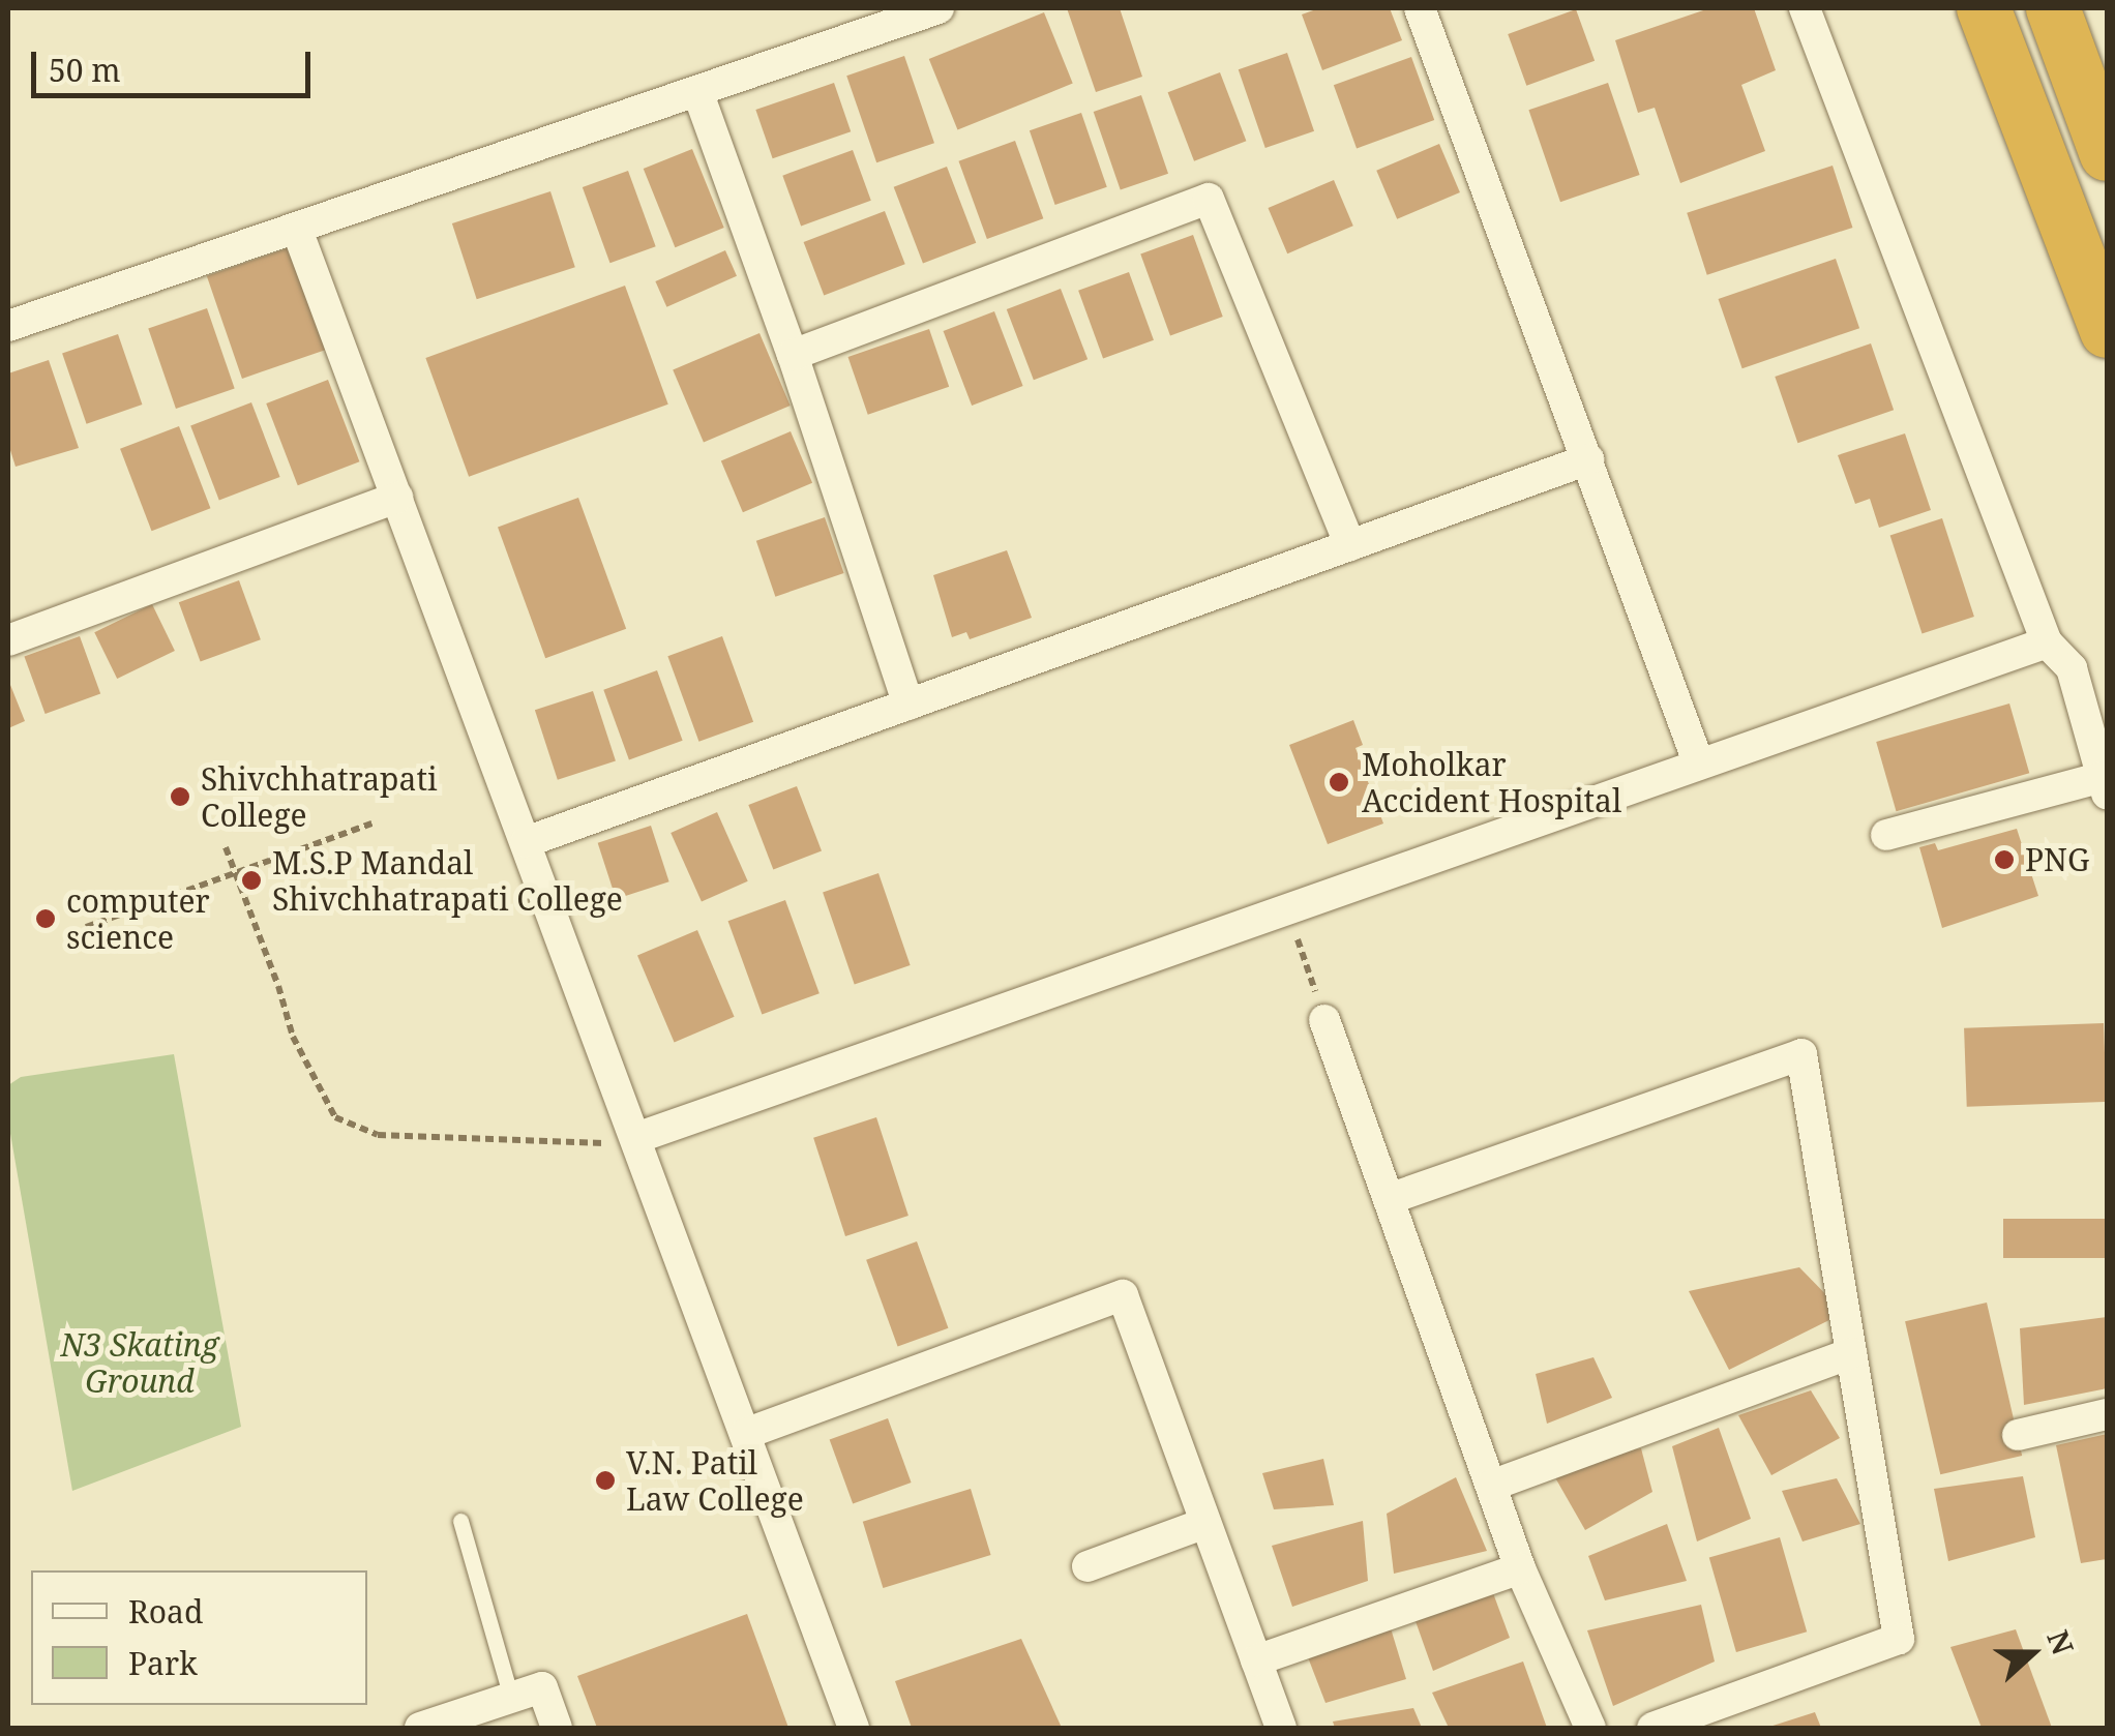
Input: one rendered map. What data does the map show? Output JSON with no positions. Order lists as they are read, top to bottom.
{
  "parks": ["N3 Skating Ground"],
  "places": [
    "Moholkar Accident Hospital",
    "Shivchhatrapati College",
    "PNG",
    "M.S.P Mandal Shivchhatrapati College",
    "computer science",
    "V.N. Patil Law College"
  ],
  "legend": ["Road", "Park"],
  "scale_bar": "50 m",
  "north": "right"
}
